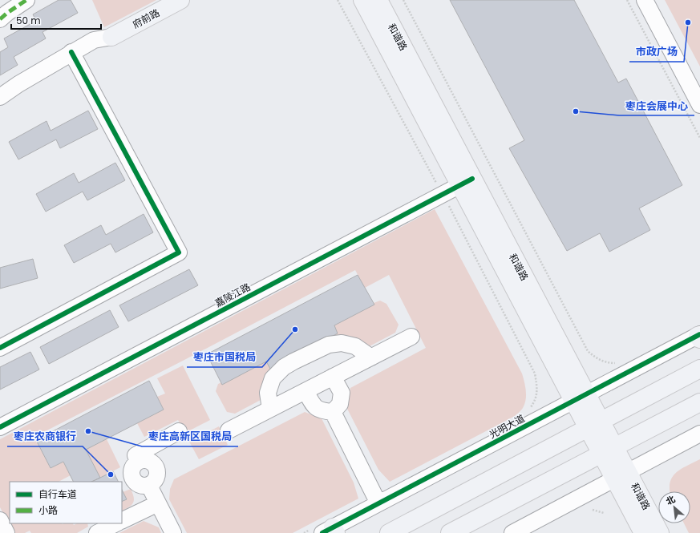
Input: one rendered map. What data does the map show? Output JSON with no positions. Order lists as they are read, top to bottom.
{
  "streets": {
    "main road": ["府前路", "和谐路"],
    "street": ["嘉陵江路", "光明大道"]
  },
  "crossings": [
    ["和谐路", "嘉陵江路"],
    ["和谐路", "光明大道"]
  ],
  "places": [
    "市政广场",
    "枣庄会展中心",
    "枣庄市国税局",
    "枣庄高新区国税局",
    "枣庄农商银行"
  ],
  "legend": ["自行车道", "小路"],
  "scale_bar": "50 m",
  "north": "top left"
}
